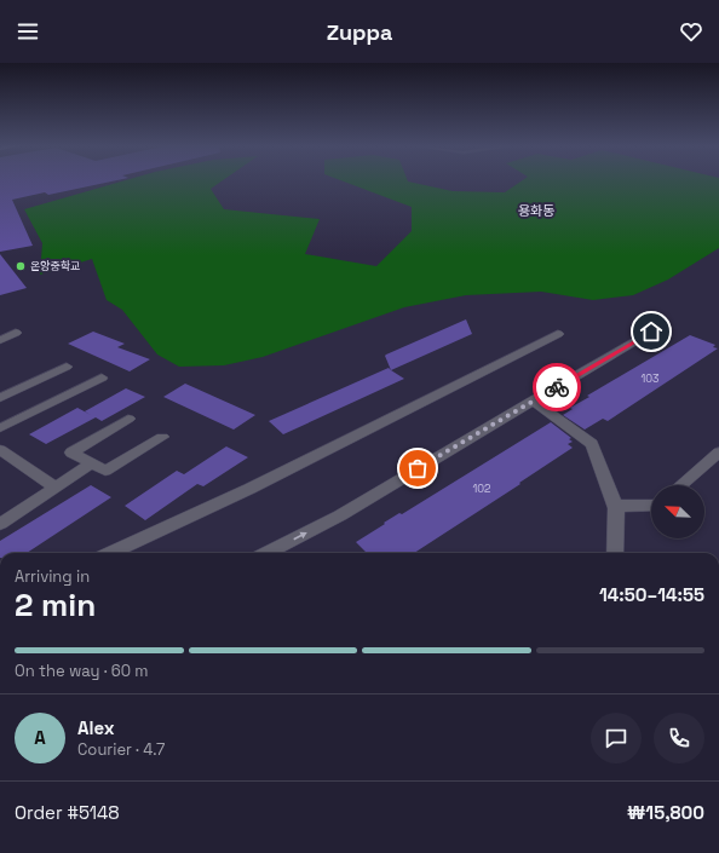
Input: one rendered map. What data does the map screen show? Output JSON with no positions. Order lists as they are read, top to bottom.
{
  "districts": ["용화동"],
  "places": ["온양중학교"],
  "house_numbers": ["103", "102"],
  "north": "top left",
  "page": {
    "header": "Zuppa",
    "heading": ["2 min", "Arriving in", "14:50–14:55"],
    "panel": [
      "Alex",
      "Courier · 4.7",
      "Order #5148",
      "₩15,800"
    ],
    "bar": "On the way · 60 m",
    "round": "A"
  }
}
